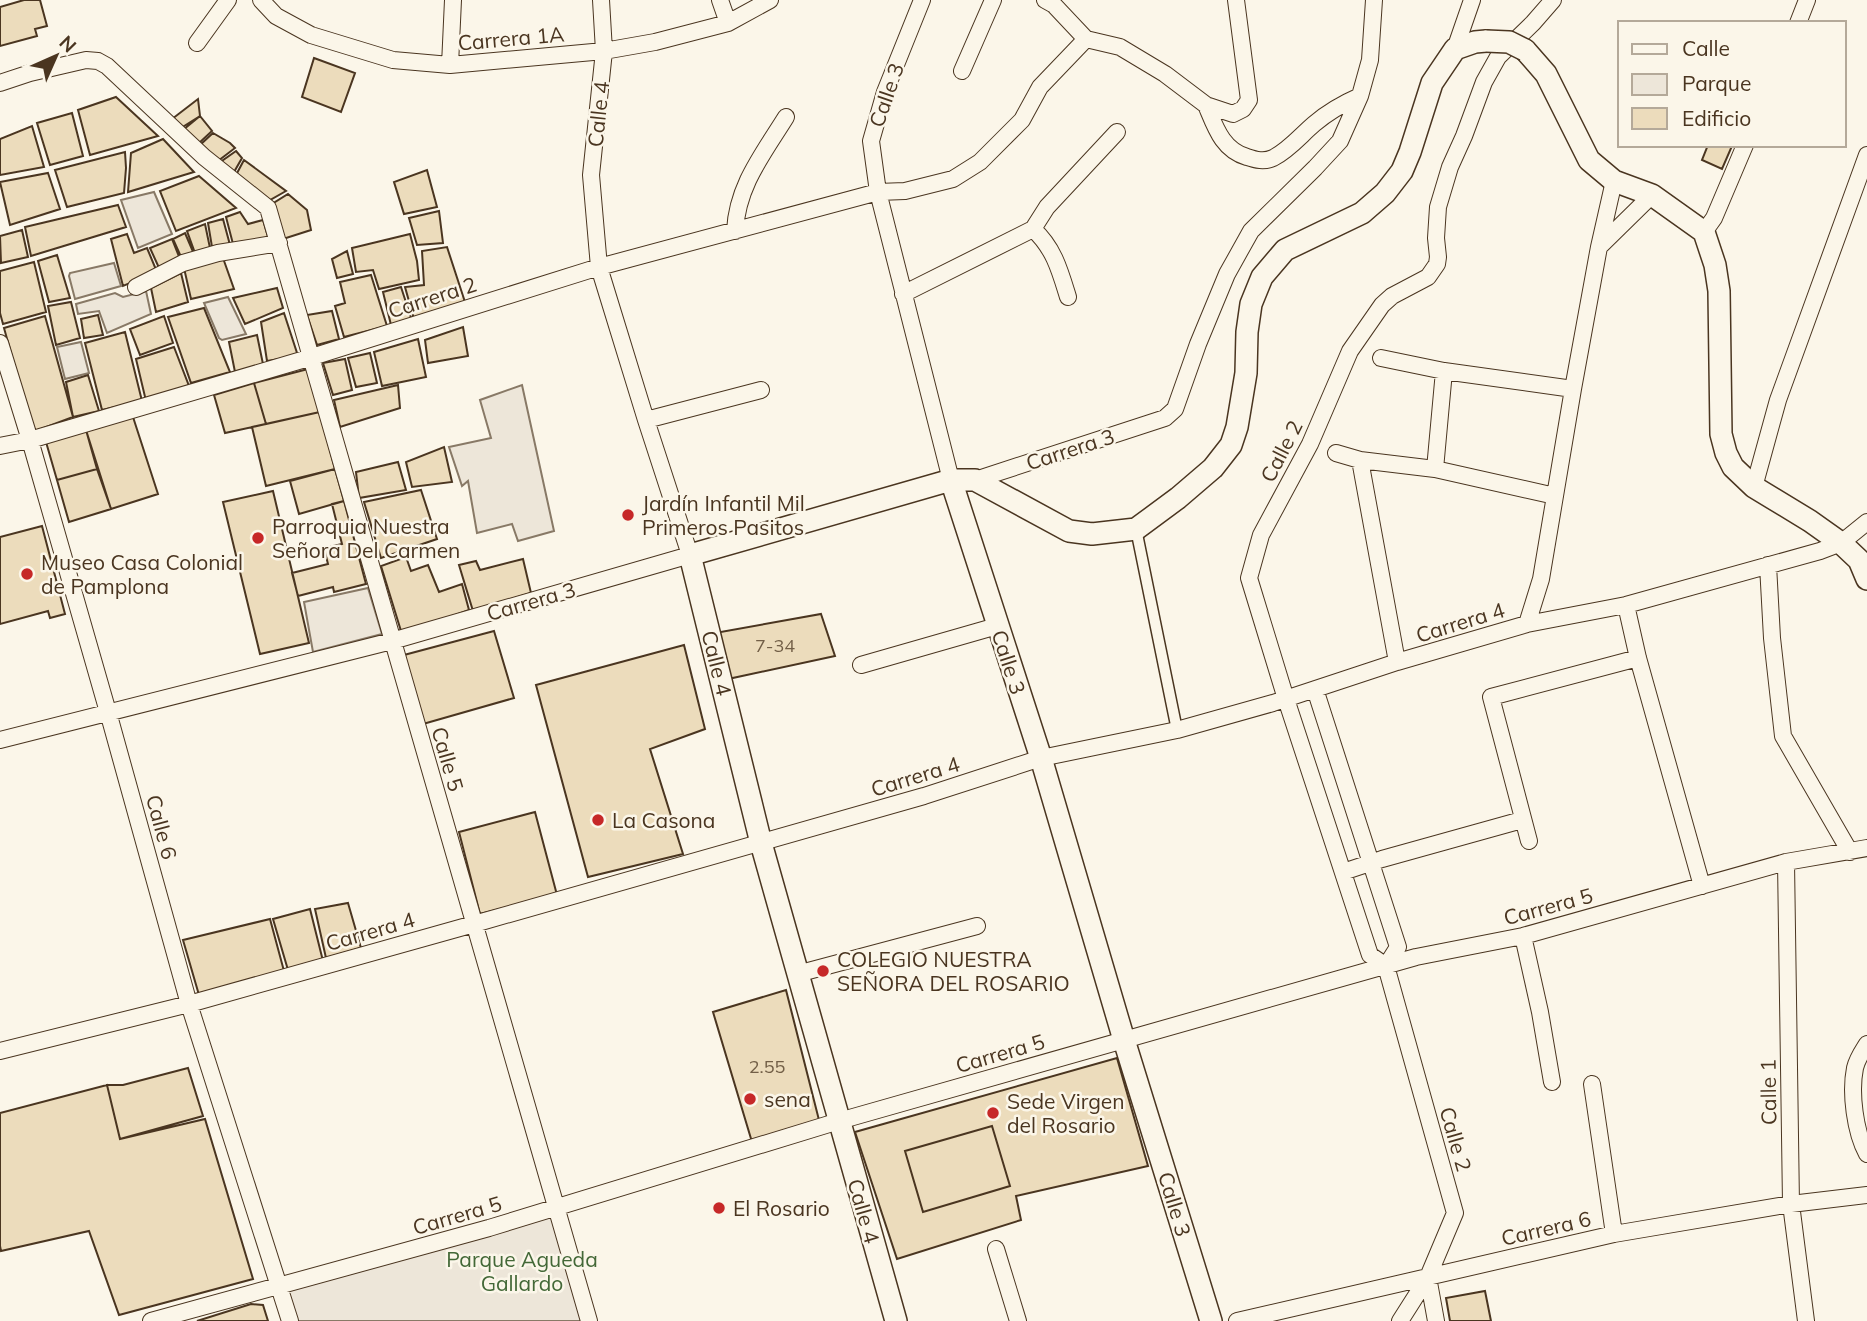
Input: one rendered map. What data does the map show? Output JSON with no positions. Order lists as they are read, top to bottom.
{
  "streets": {
    "main road": ["Calle 3", "Calle 4", "Carrera 3"],
    "street": [
      "Carrera 1A",
      "Carrera 2",
      "Calle 2",
      "Carrera 4",
      "Calle 5",
      "Calle 6",
      "Carrera 5",
      "Calle 1",
      "Carrera 6"
    ]
  },
  "crossings": [
    ["Carrera 1A", "Calle 4"],
    ["Calle 3", "Carrera 2"],
    ["Calle 3", "Carrera 3"],
    ["Calle 3", "Carrera 4"],
    ["Calle 3", "Carrera 5"],
    ["Calle 4", "Carrera 2"],
    ["Calle 4", "Carrera 3"],
    ["Calle 4", "Carrera 4"],
    ["Calle 4", "Carrera 5"],
    ["Carrera 2", "Calle 5"],
    ["Carrera 2", "Calle 6"],
    ["Carrera 3", "Calle 5"],
    ["Carrera 3", "Calle 6"],
    ["Calle 2", "Carrera 4"],
    ["Calle 2", "Carrera 5"],
    ["Calle 2", "Carrera 6"],
    ["Carrera 4", "Calle 5"],
    ["Carrera 4", "Calle 6"],
    ["Calle 5", "Carrera 5"],
    ["Calle 6", "Carrera 5"],
    ["Carrera 5", "Calle 1"],
    ["Calle 1", "Carrera 6"]
  ],
  "parks": ["Parque Agueda Gallardo"],
  "places": [
    "Jardín Infantil Mil Primeros Pasitos",
    "Parroquia Nuestra Señora Del Carmen",
    "Museo Casa Colonial de Pamplona",
    "La Casona",
    "COLEGIO NUESTRA SEÑORA DEL ROSARIO",
    "sena",
    "Sede Virgen del Rosario",
    "El Rosario"
  ],
  "house_numbers": ["7-34", "2.55"],
  "legend": ["Calle", "Parque", "Edificio"],
  "north": "top right"
}
